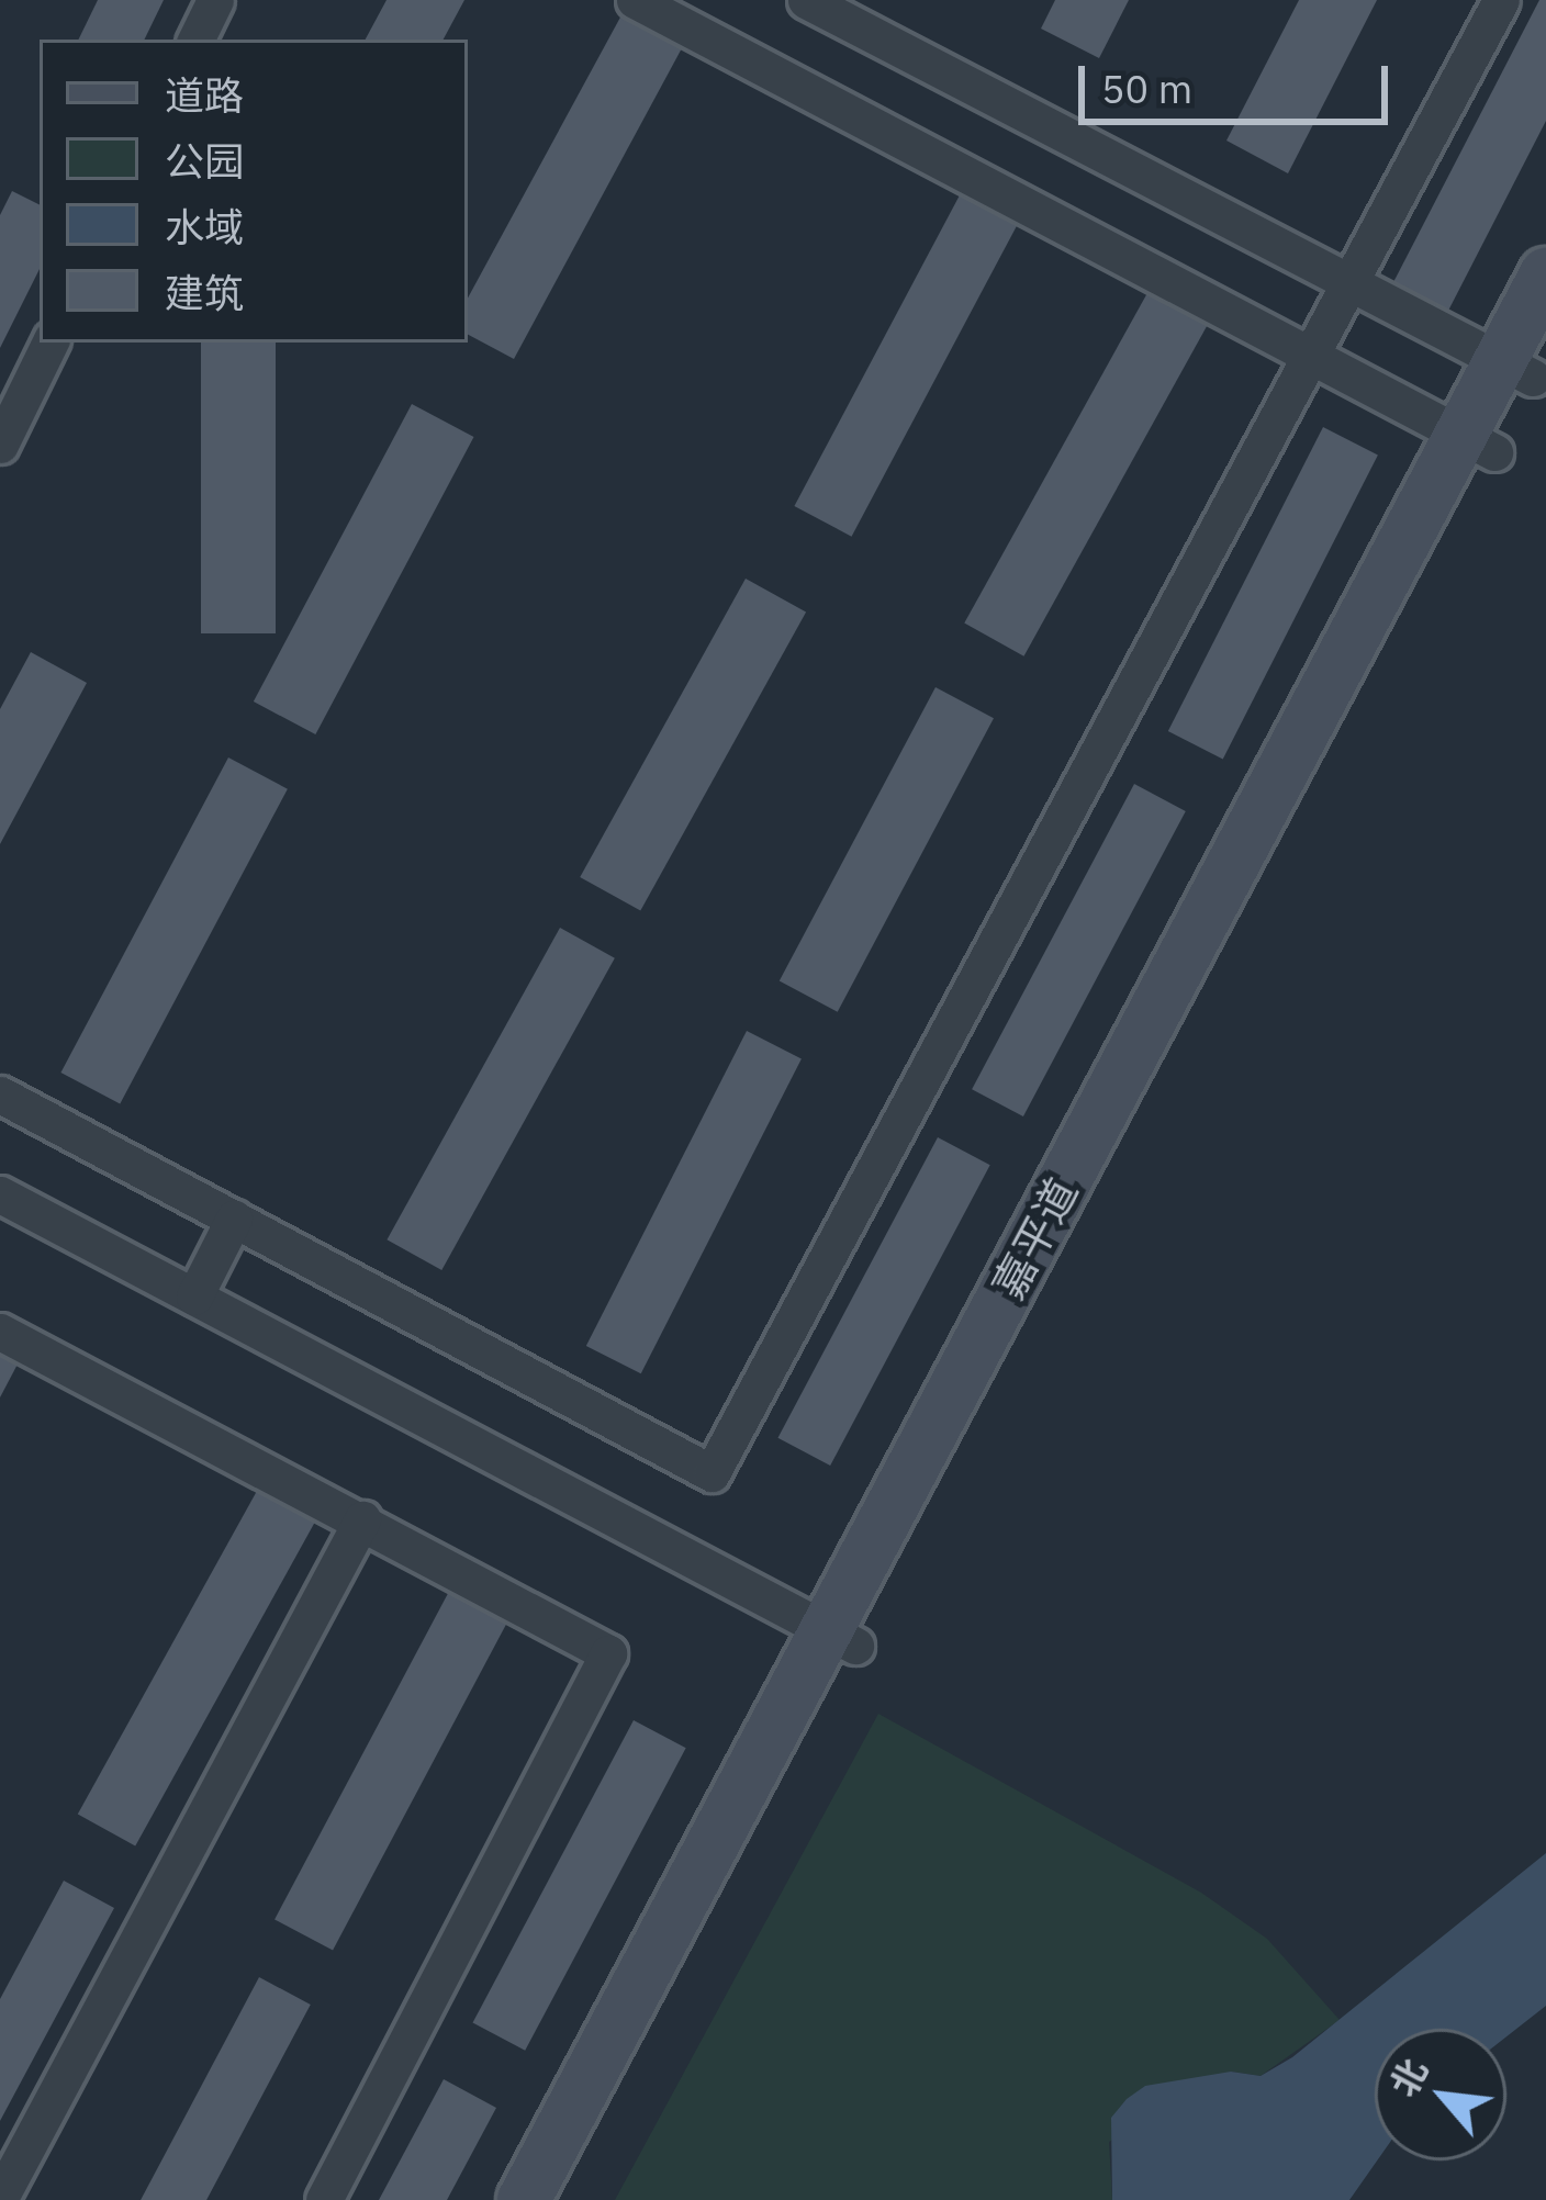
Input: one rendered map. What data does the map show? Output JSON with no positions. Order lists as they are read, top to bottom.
{
  "streets": {
    "street": ["嘉平道"]
  },
  "legend": [
    "道路",
    "公园",
    "水域",
    "建筑"
  ],
  "scale_bar": "50 m",
  "north": "top left"
}
